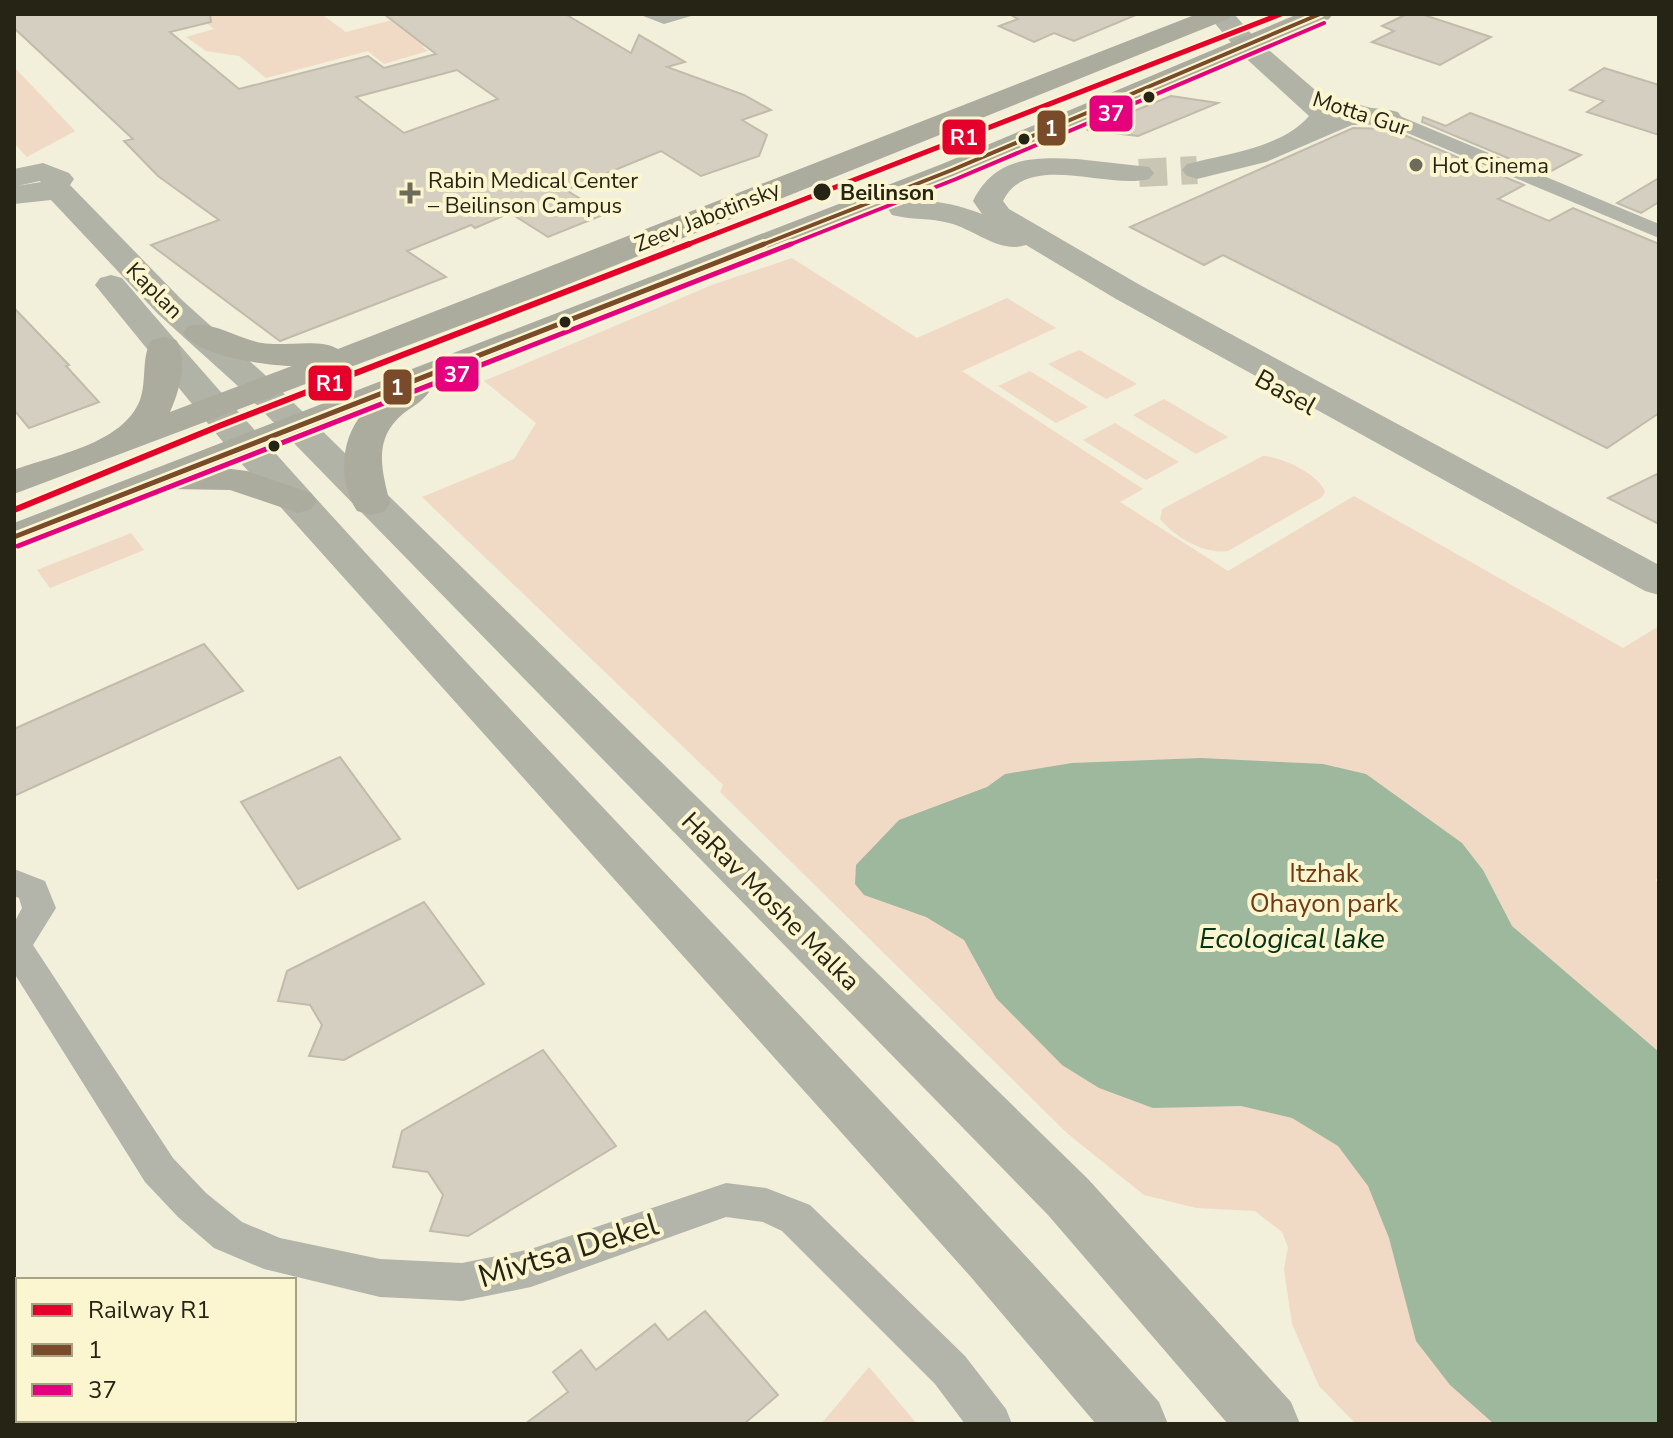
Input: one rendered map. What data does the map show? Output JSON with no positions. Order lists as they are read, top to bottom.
{
  "streets": {
    "main road": ["Zeev Jabotinsky"],
    "street": [
      "Motta Gur",
      "Kaplan",
      "Basel",
      "HaRav Moshe Malka",
      "Mivtsa Dekel"
    ]
  },
  "crossings": [
    ["Motta Gur", "Zeev Jabotinsky"],
    ["Zeev Jabotinsky", "Kaplan"],
    ["Zeev Jabotinsky", "HaRav Moshe Malka"],
    ["Kaplan", "HaRav Moshe Malka"]
  ],
  "water": ["Ecological lake"],
  "parks": ["Itzhak Ohayon park"],
  "places": {
    "other": ["Hot Cinema", "Beilinson"],
    "health": ["Rabin Medical Center – Beilinson Campus"]
  },
  "lines": ["rail line R1", "transit line 1", "transit line 37"],
  "legend": ["Railway R1", "1", "37"]
}
